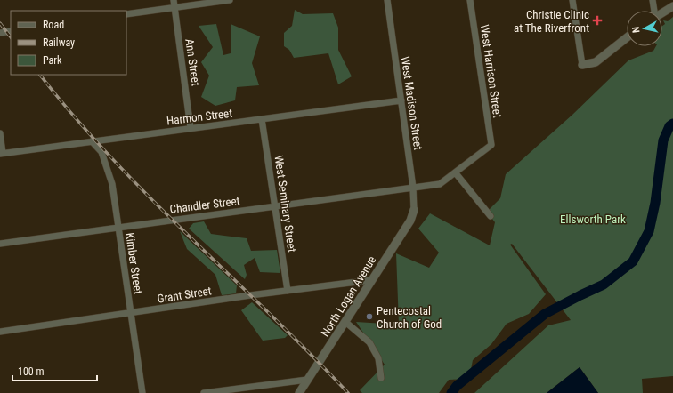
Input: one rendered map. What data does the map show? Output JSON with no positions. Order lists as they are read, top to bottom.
{
  "streets": {
    "street": [
      "Ann Street",
      "West Harrison Street",
      "West Madison Street",
      "Harmon Street",
      "West Seminary Street",
      "Chandler Street",
      "Kimber Street",
      "Grant Street",
      "North Logan Avenue"
    ]
  },
  "crossings": [
    ["Ann Street", "Harmon Street"],
    ["West Madison Street", "Harmon Street"],
    ["West Madison Street", "Chandler Street"],
    ["West Madison Street", "North Logan Avenue"],
    ["Harmon Street", "West Seminary Street"],
    ["Harmon Street", "Kimber Street"],
    ["West Seminary Street", "Chandler Street"],
    ["West Seminary Street", "Grant Street"],
    ["Chandler Street", "Kimber Street"],
    ["Kimber Street", "Grant Street"],
    ["Grant Street", "North Logan Avenue"]
  ],
  "parks": ["Ellsworth Park"],
  "places": {
    "health": ["Christie Clinic at The Riverfront"],
    "other": ["Pentecostal Church of God"]
  },
  "legend": ["Road", "Railway", "Park"],
  "scale_bar": "100 m",
  "north": "left"
}
